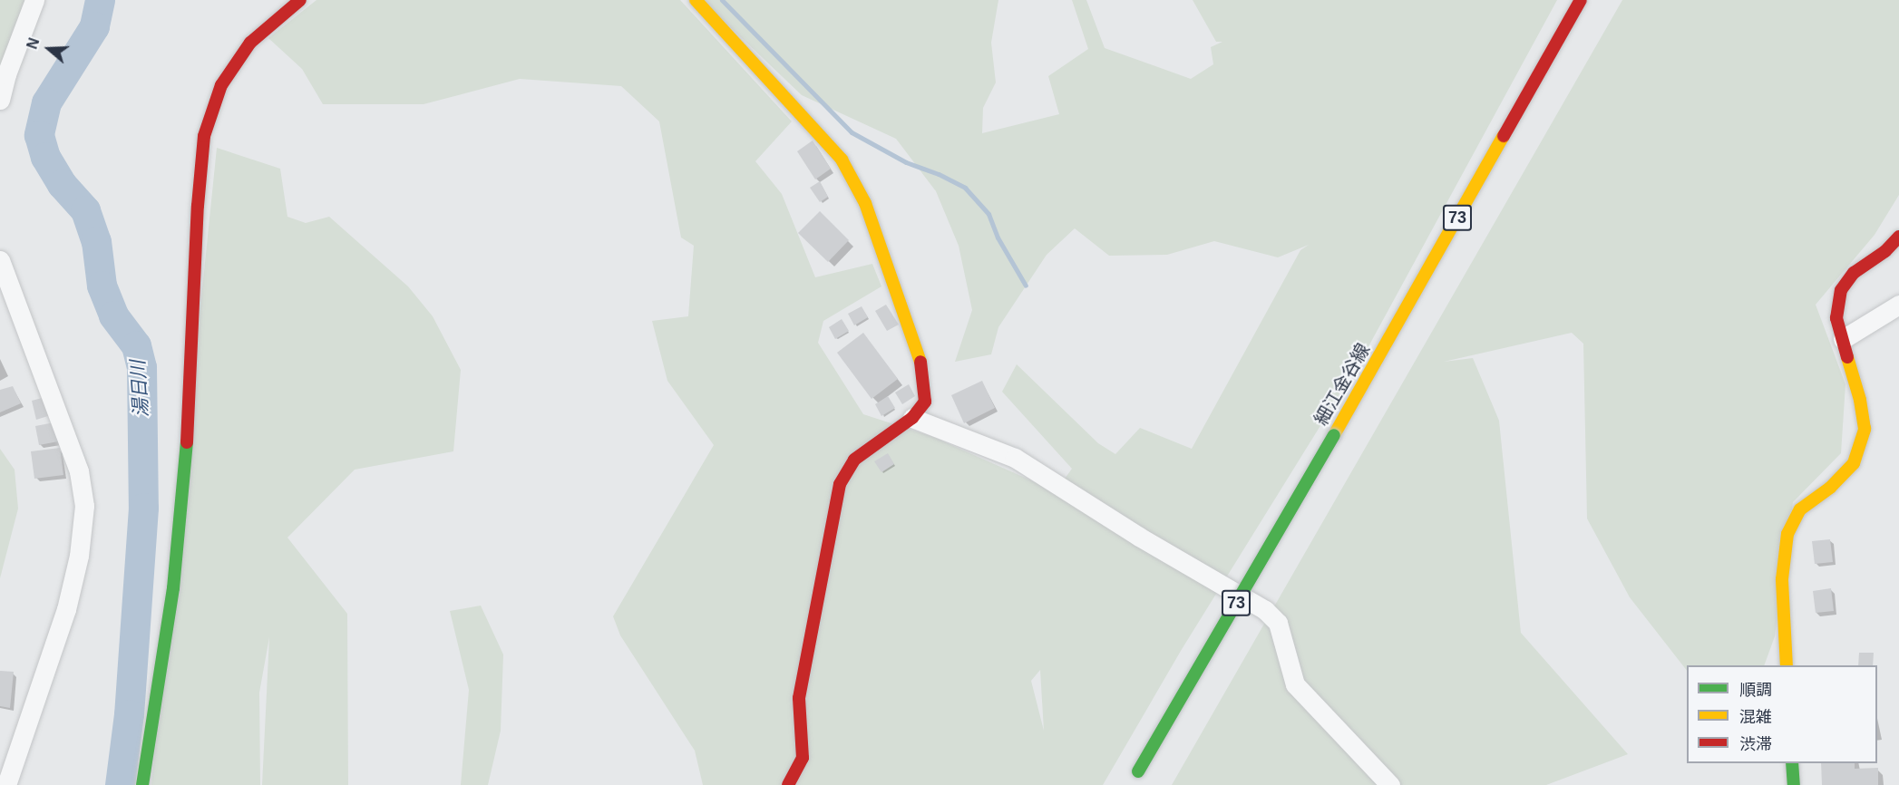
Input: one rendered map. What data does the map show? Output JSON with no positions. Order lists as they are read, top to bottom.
{
  "streets": {
    "street": ["73", "細江金谷線"]
  },
  "water": ["湯日川"],
  "legend": ["順調", "混雑", "渋滞"],
  "north": "left"
}
